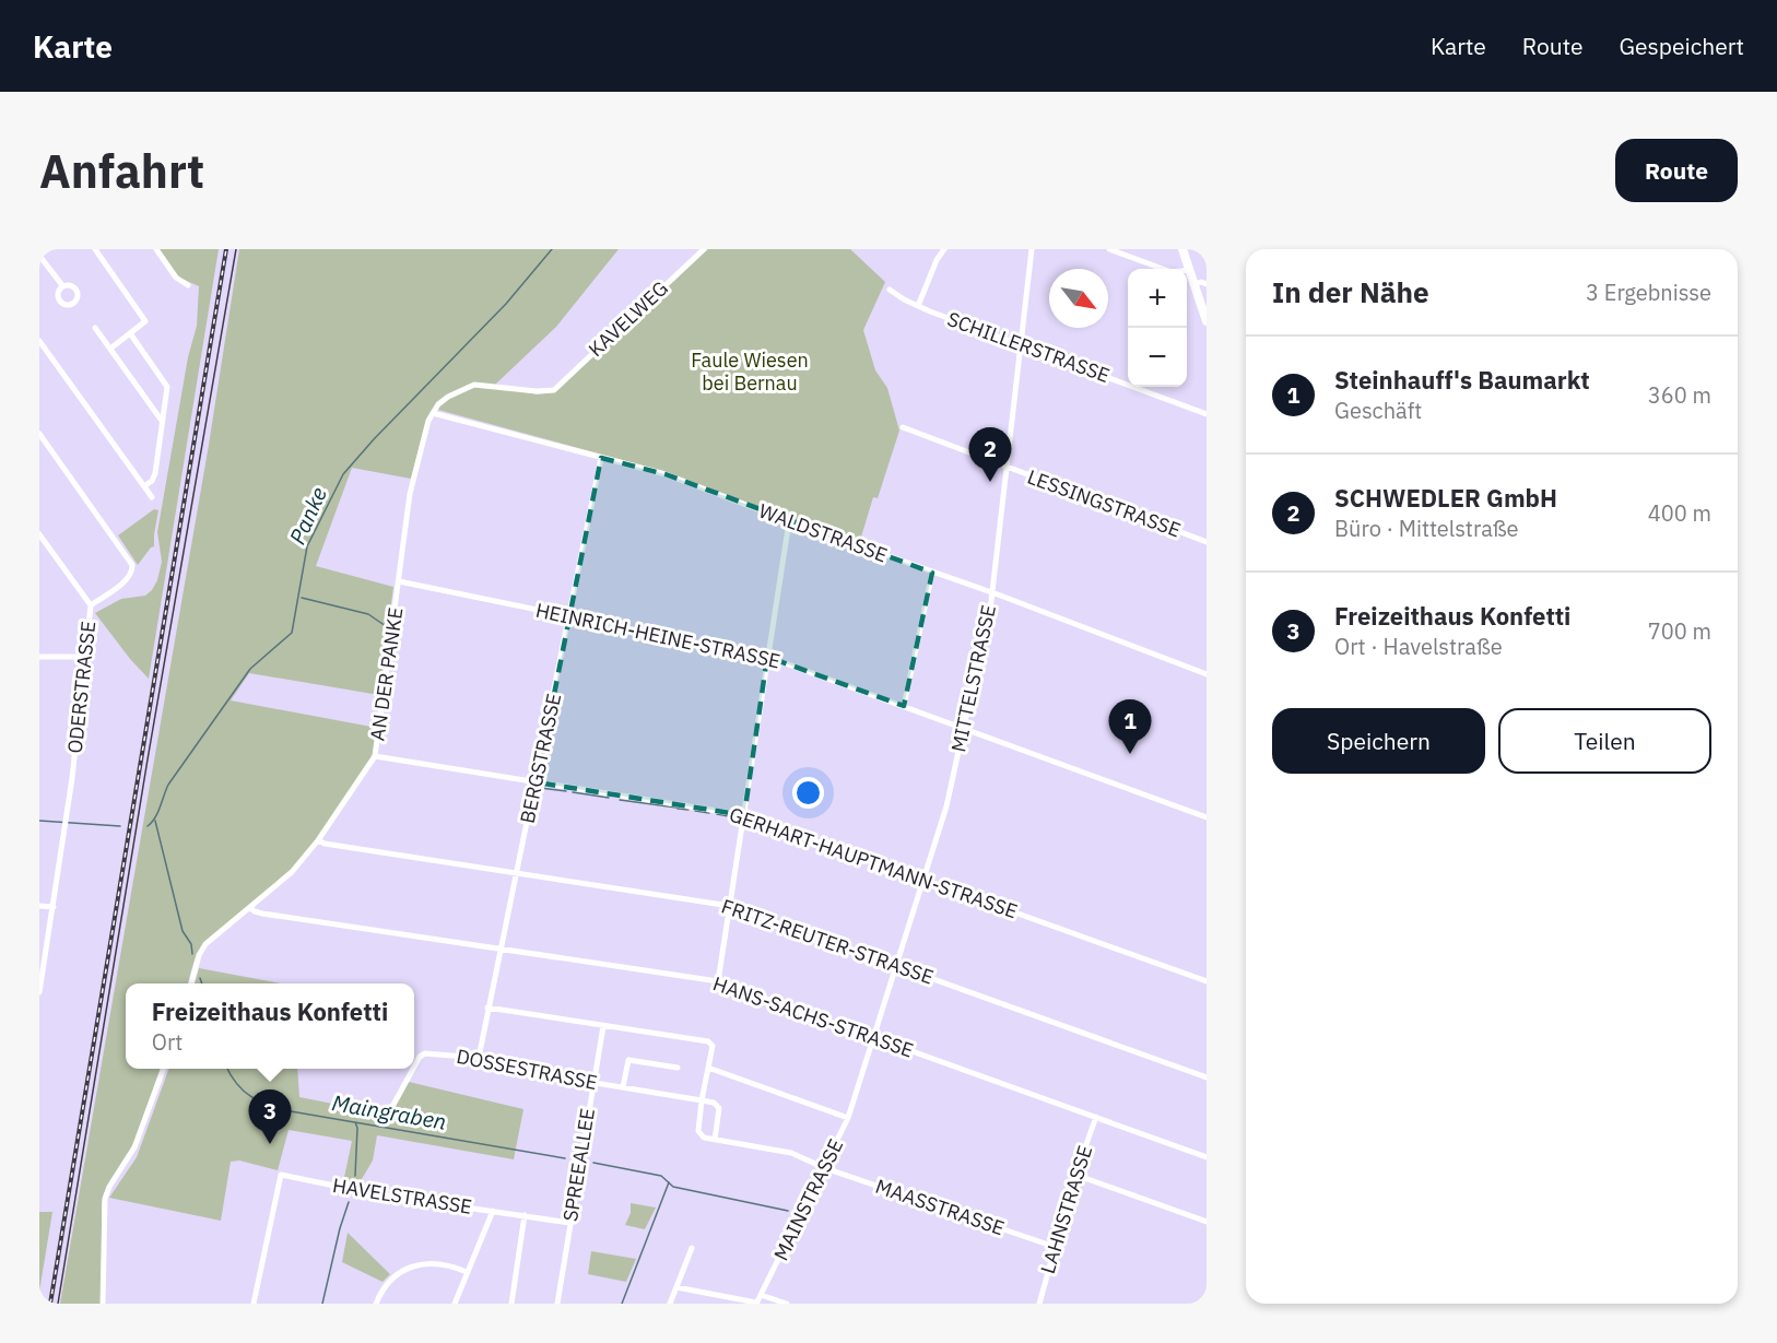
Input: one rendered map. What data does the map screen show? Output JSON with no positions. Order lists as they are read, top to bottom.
{
  "streets": {
    "street": [
      "KAVELWEG",
      "SCHILLERSTRASSE",
      "LESSINGSTRASSE",
      "WALDSTRASSE",
      "HEINRICH-HEINE-STRASSE",
      "AN DER PANKE",
      "MITTELSTRASSE",
      "ODERSTRASSE",
      "BERGSTRASSE",
      "GERHART-HAUPTMANN-STRASSE",
      "FRITZ-REUTER-STRASSE",
      "HANS-SACHS-STRASSE",
      "DOSSESTRASSE",
      "SPREEALLEE",
      "HAVELSTRASSE",
      "MAINSTRASSE",
      "MAASSTRASSE",
      "LAHNSTRASSE"
    ]
  },
  "crossings": [
    ["KAVELWEG", "WALDSTRASSE"],
    ["KAVELWEG", "AN DER PANKE"],
    ["SCHILLERSTRASSE", "MITTELSTRASSE"],
    ["LESSINGSTRASSE", "MITTELSTRASSE"],
    ["WALDSTRASSE", "AN DER PANKE"],
    ["WALDSTRASSE", "MITTELSTRASSE"],
    ["WALDSTRASSE", "BERGSTRASSE"],
    ["HEINRICH-HEINE-STRASSE", "AN DER PANKE"],
    ["HEINRICH-HEINE-STRASSE", "MITTELSTRASSE"],
    ["HEINRICH-HEINE-STRASSE", "BERGSTRASSE"],
    ["AN DER PANKE", "GERHART-HAUPTMANN-STRASSE"],
    ["AN DER PANKE", "FRITZ-REUTER-STRASSE"],
    ["AN DER PANKE", "HANS-SACHS-STRASSE"],
    ["MITTELSTRASSE", "GERHART-HAUPTMANN-STRASSE"],
    ["MITTELSTRASSE", "FRITZ-REUTER-STRASSE"],
    ["MITTELSTRASSE", "HANS-SACHS-STRASSE"],
    ["MITTELSTRASSE", "MAINSTRASSE"],
    ["BERGSTRASSE", "GERHART-HAUPTMANN-STRASSE"],
    ["BERGSTRASSE", "FRITZ-REUTER-STRASSE"],
    ["BERGSTRASSE", "HANS-SACHS-STRASSE"],
    ["BERGSTRASSE", "DOSSESTRASSE"],
    ["HANS-SACHS-STRASSE", "LAHNSTRASSE"],
    ["DOSSESTRASSE", "SPREEALLEE"],
    ["SPREEALLEE", "HAVELSTRASSE"],
    ["MAINSTRASSE", "MAASSTRASSE"],
    ["MAASSTRASSE", "LAHNSTRASSE"]
  ],
  "water": ["Panke", "Maingraben"],
  "parks": ["Faule Wiesen bei Bernau"],
  "north": "bottom right",
  "page": {
    "header": "Karte",
    "nav": ["Karte", "Route", "Gespeichert"],
    "buttons": [
      "Route",
      ["Speichern", "Teilen"]
    ],
    "title": "Anfahrt",
    "heading": ["In der Nähe", "3 Ergebnisse"],
    "map_buttons": ["+", "−"],
    "list": [
      {
        "mark": "1",
        "name": "Steinhauff's Baumarkt",
        "note": "Geschäft",
        "value": "360 m"
      },
      {
        "mark": "2",
        "name": "SCHWEDLER GmbH",
        "note": "Büro · Mittelstraße",
        "value": "400 m"
      },
      {
        "mark": "3",
        "name": "Freizeithaus Konfetti",
        "note": "Ort · Havelstraße",
        "value": "700 m"
      }
    ],
    "pins": ["2", "1", "3"],
    "popup": ["Freizeithaus Konfetti", "Ort"]
  }
}
